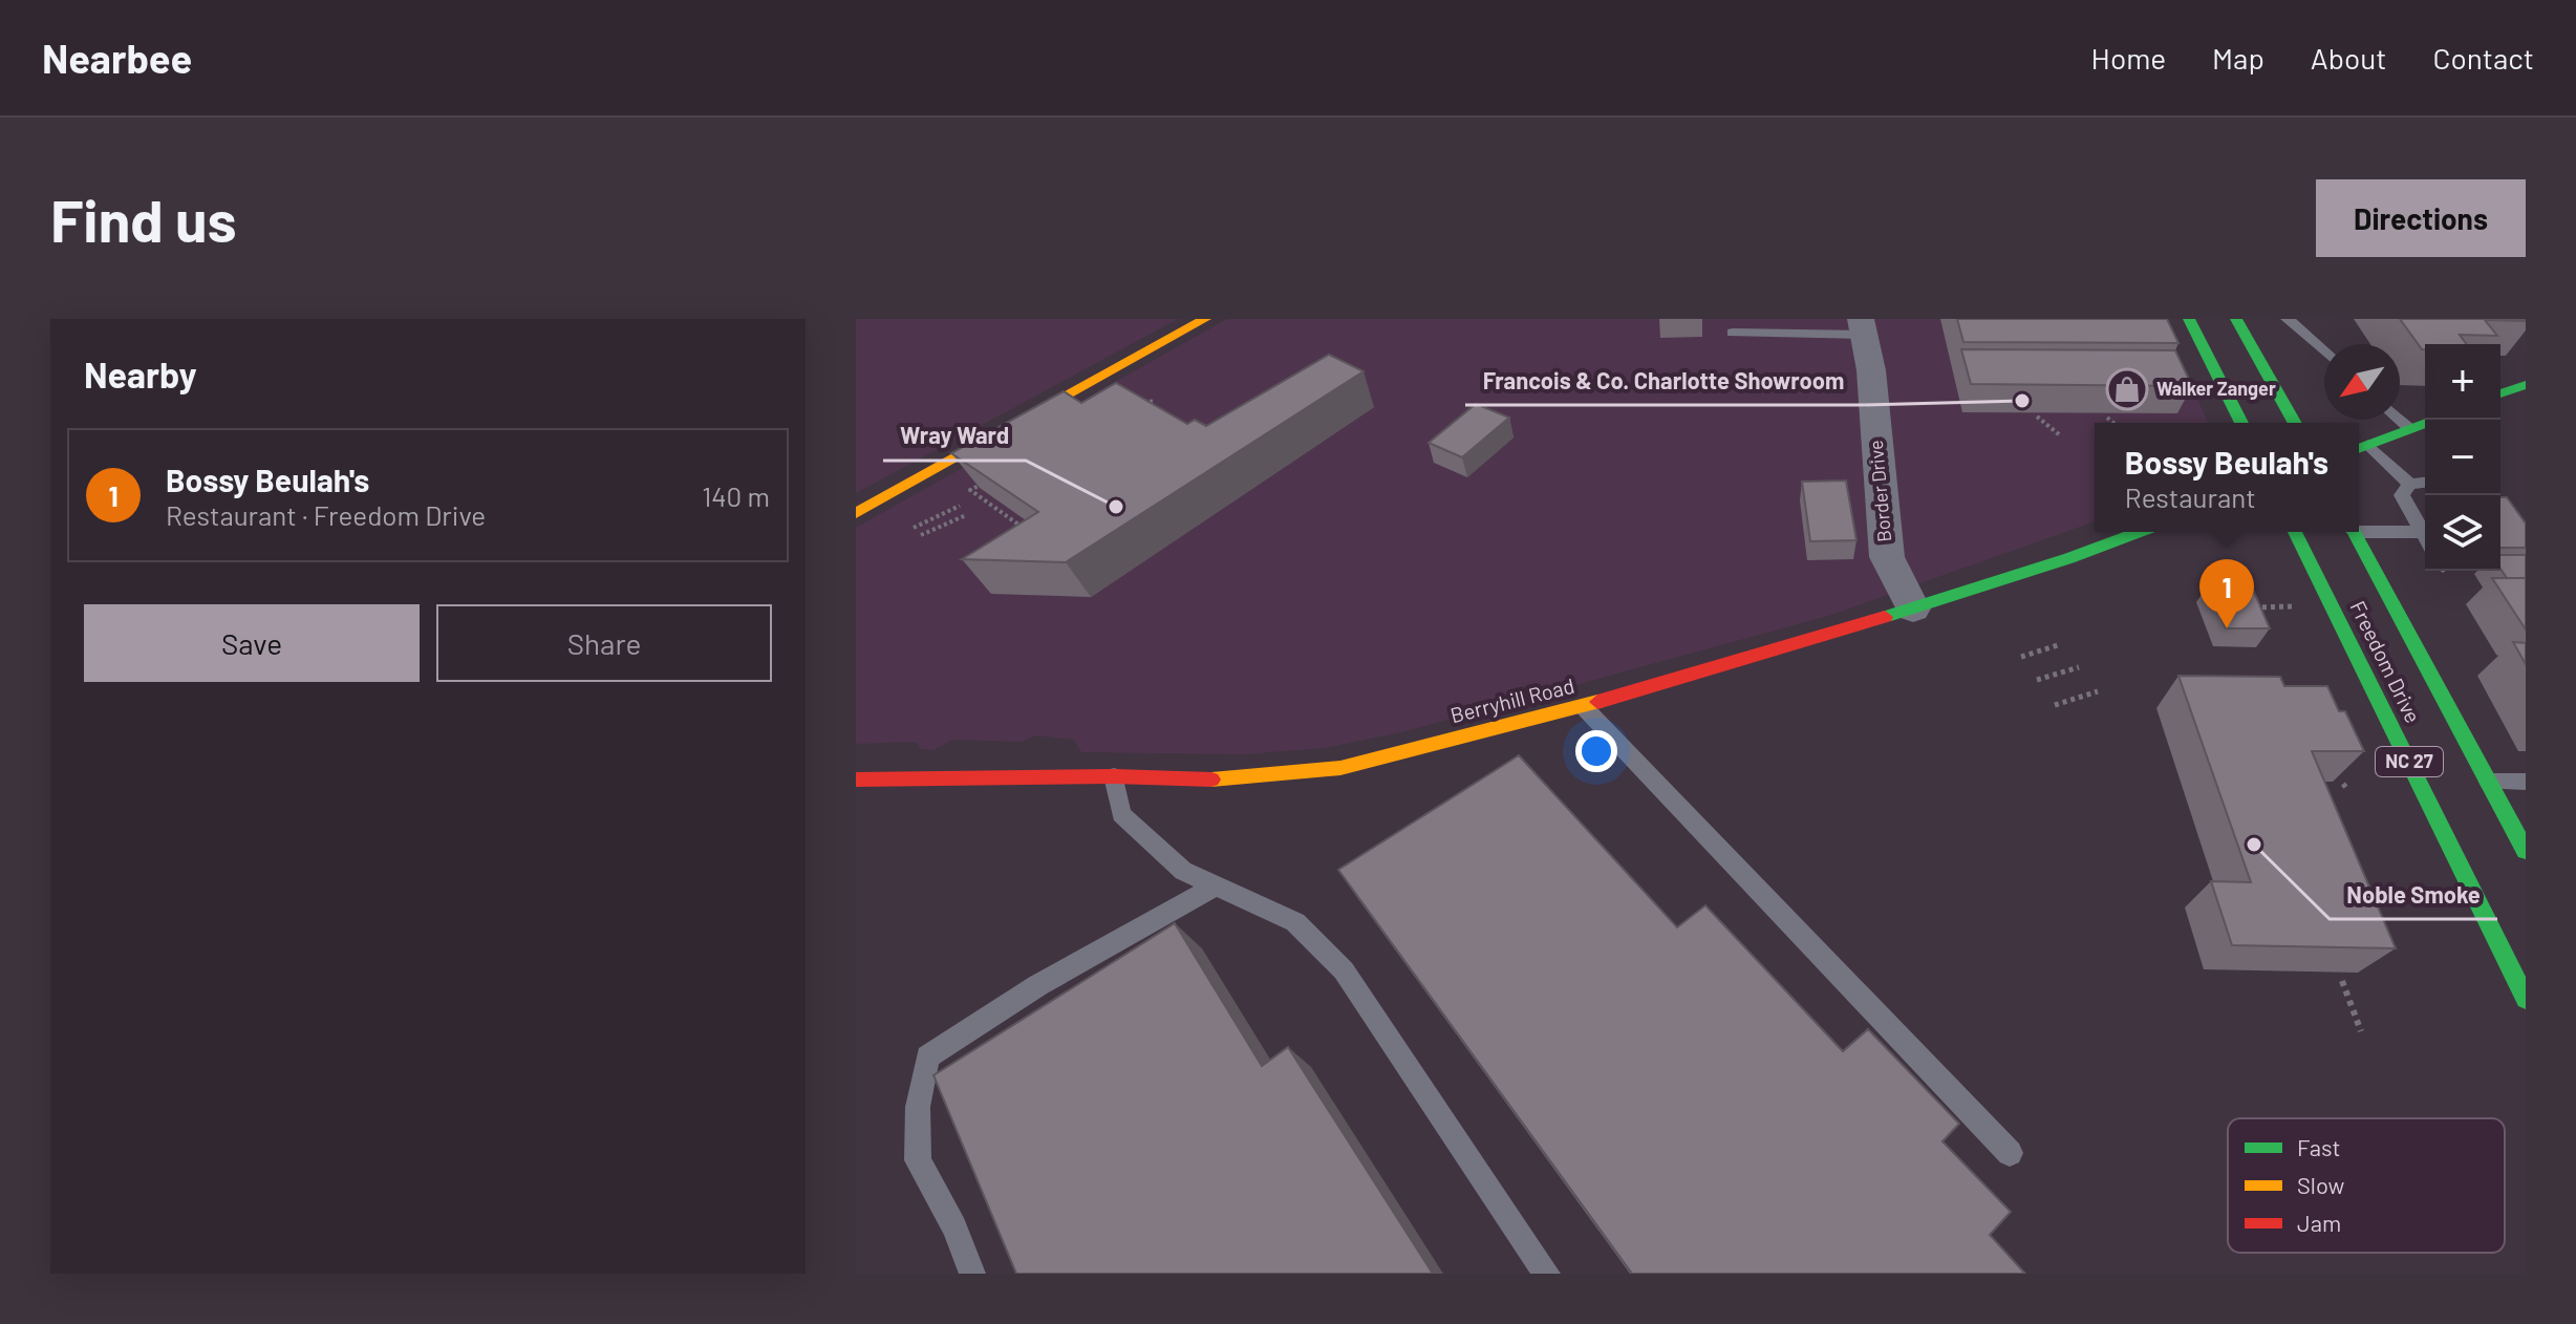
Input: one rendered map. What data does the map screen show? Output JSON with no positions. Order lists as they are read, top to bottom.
{
  "streets": {
    "street": [
      "Border Drive",
      "Freedom Drive",
      "Berryhill Road",
      "NC 27"
    ]
  },
  "crossings": [
    ["Border Drive", "Berryhill Road"]
  ],
  "places": {
    "shop": ["Walker Zanger"],
    "other": ["Francois & Co. Charlotte Showroom", "Wray Ward", "Noble Smoke"]
  },
  "legend": ["Fast", "Slow", "Jam"],
  "north": "bottom left",
  "page": {
    "header": "Nearbee",
    "nav": [
      "Home",
      "Map",
      "About",
      "Contact"
    ],
    "buttons": [
      "Directions",
      ["Save", "Share"]
    ],
    "title": "Find us",
    "heading": "Nearby",
    "map_buttons": ["+", "−"],
    "popup": ["Bossy Beulah's", "Restaurant"],
    "list": [
      {
        "mark": "1",
        "name": "Bossy Beulah's",
        "note": "Restaurant · Freedom Drive",
        "value": "140 m"
      }
    ],
    "pins": "1"
  }
}
